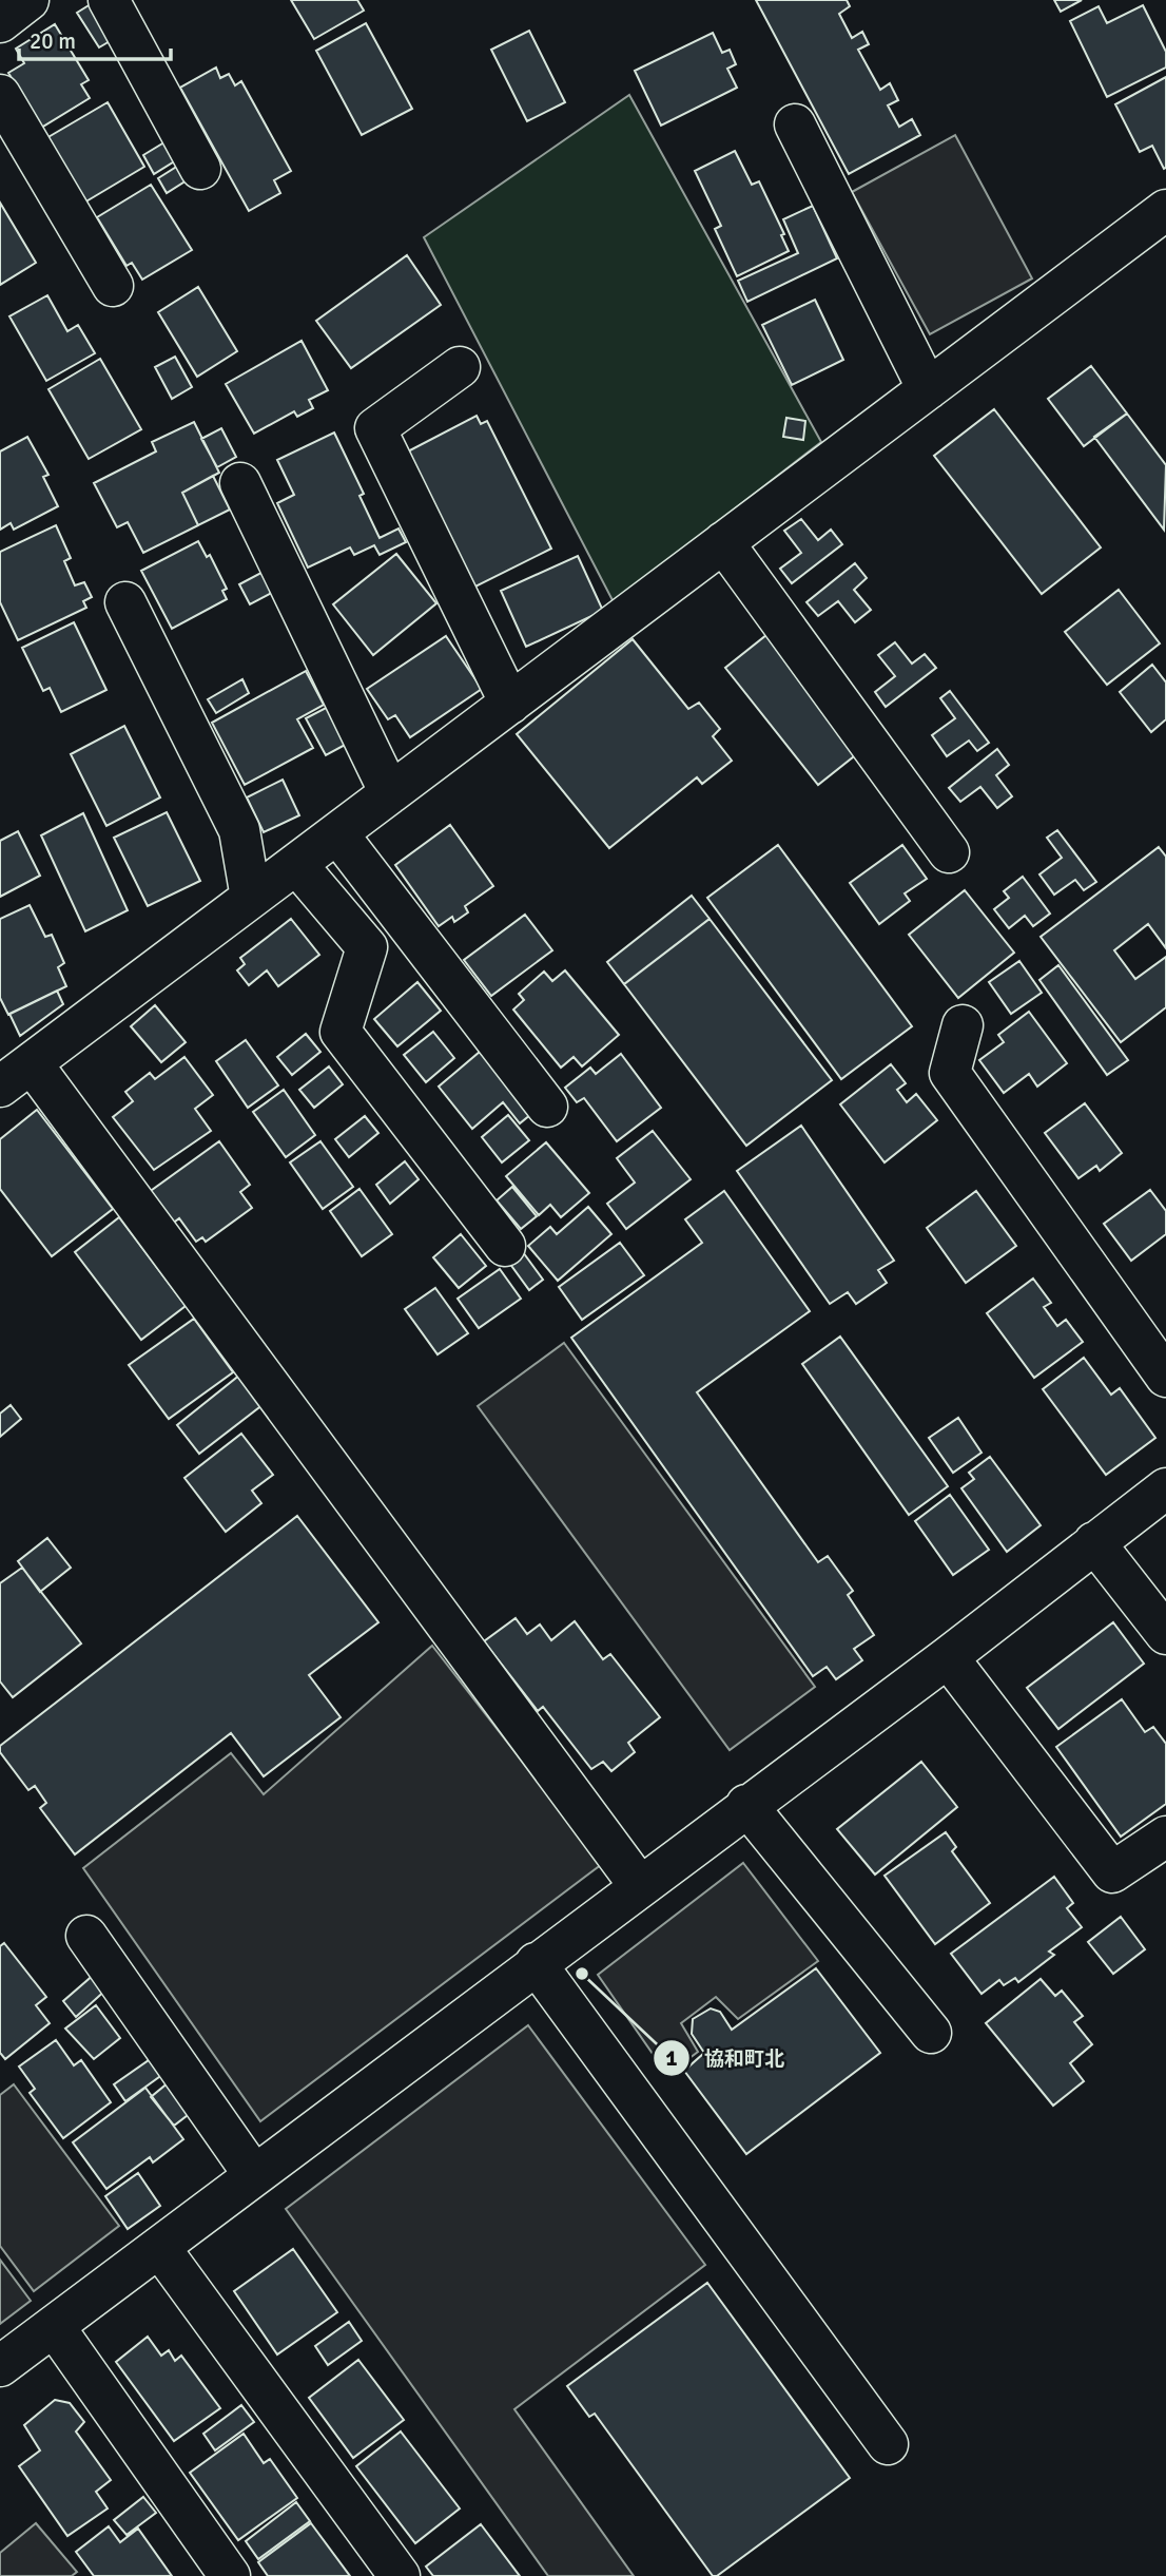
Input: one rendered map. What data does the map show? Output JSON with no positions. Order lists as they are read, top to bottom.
{
  "places": ["協和町北"],
  "scale_bar": "20 m"
}
